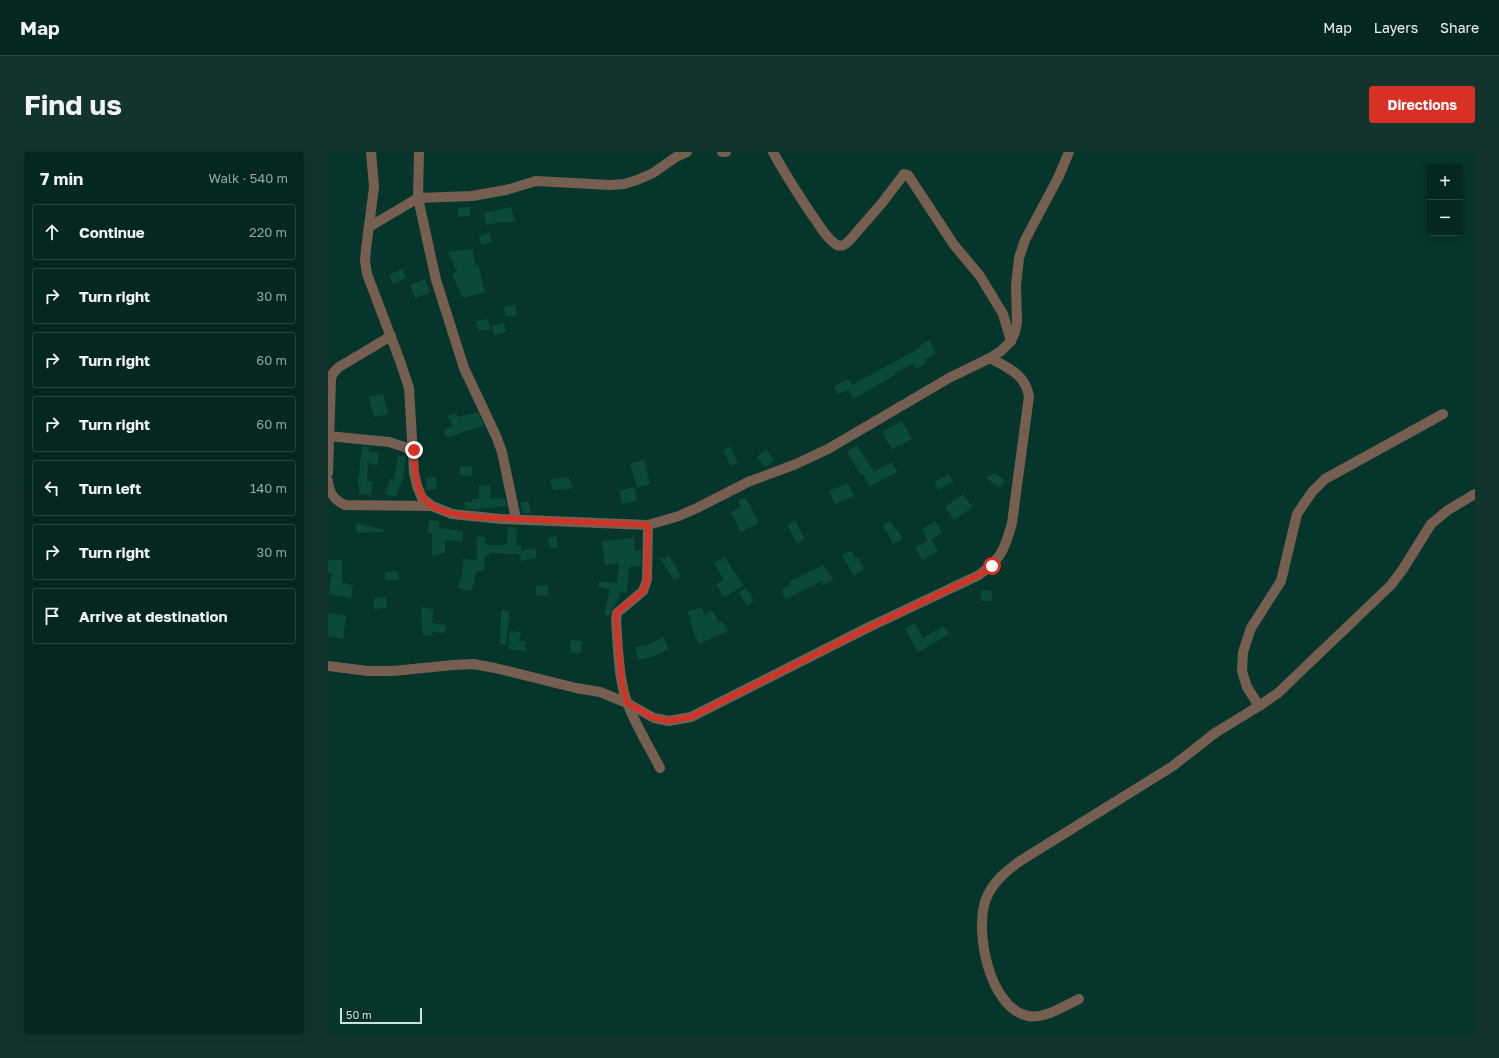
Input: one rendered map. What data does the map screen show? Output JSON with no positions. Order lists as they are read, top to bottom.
{
  "scale_bar": "50 m",
  "page": {
    "header": "Map",
    "nav": ["Map", "Layers", "Share"],
    "buttons": "Directions",
    "title": "Find us",
    "heading": ["7 min", "Walk · 540 m"],
    "map_buttons": ["+", "−"],
    "list": [
      ["Continue", "220 m"],
      ["Turn right", "30 m"],
      ["Turn right", "60 m"],
      ["Turn right", "60 m"],
      ["Turn left", "140 m"],
      ["Turn right", "30 m"],
      "Arrive at destination"
    ],
    "scale": "50 m"
  }
}
